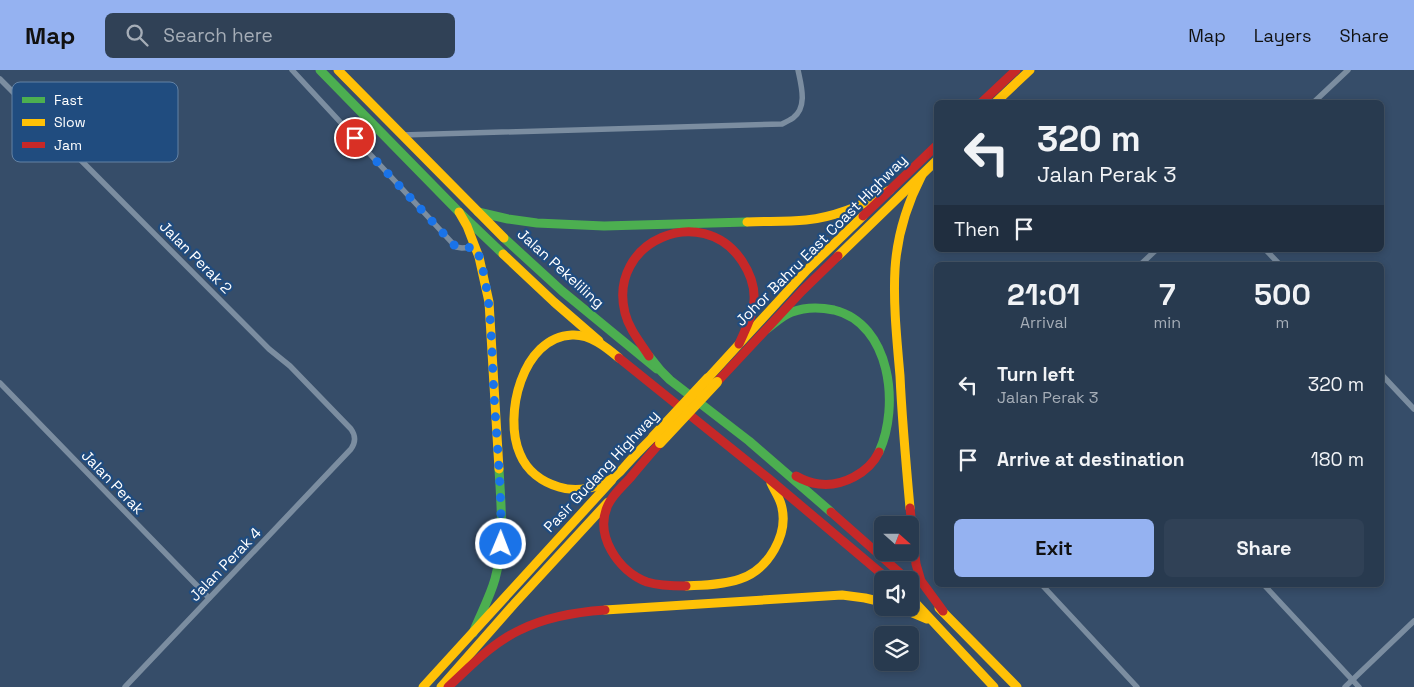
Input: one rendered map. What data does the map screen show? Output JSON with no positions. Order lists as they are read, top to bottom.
{
  "streets": {
    "main road": ["Johor Bahru East Coast Highway", "Jalan Pekeliling", "Pasir Gudang Highway"],
    "street": ["Jalan Perak 2", "Jalan Perak", "Jalan Perak 4"]
  },
  "crossings": [
    ["Johor Bahru East Coast Highway", "Pasir Gudang Highway"],
    ["Jalan Perak 2", "Jalan Perak 4"],
    ["Jalan Pekeliling", "Pasir Gudang Highway"],
    ["Jalan Perak", "Jalan Perak 4"]
  ],
  "legend": ["Fast", "Slow", "Jam"],
  "north": "right",
  "page": {
    "header": "Map",
    "search": "Search here",
    "nav": ["Map", "Layers", "Share"],
    "turn": ["320 m", "Jalan Perak 3"],
    "then": "Then",
    "eta": [
      "21:01",
      "Arrival",
      "7",
      "min",
      "500",
      "m"
    ],
    "list": [
      {
        "name": "Turn left",
        "note": "Jalan Perak 3",
        "value": "320 m"
      },
      {
        "name": "Arrive at destination",
        "value": "180 m"
      }
    ],
    "buttons": ["Exit", "Share"]
  }
}
